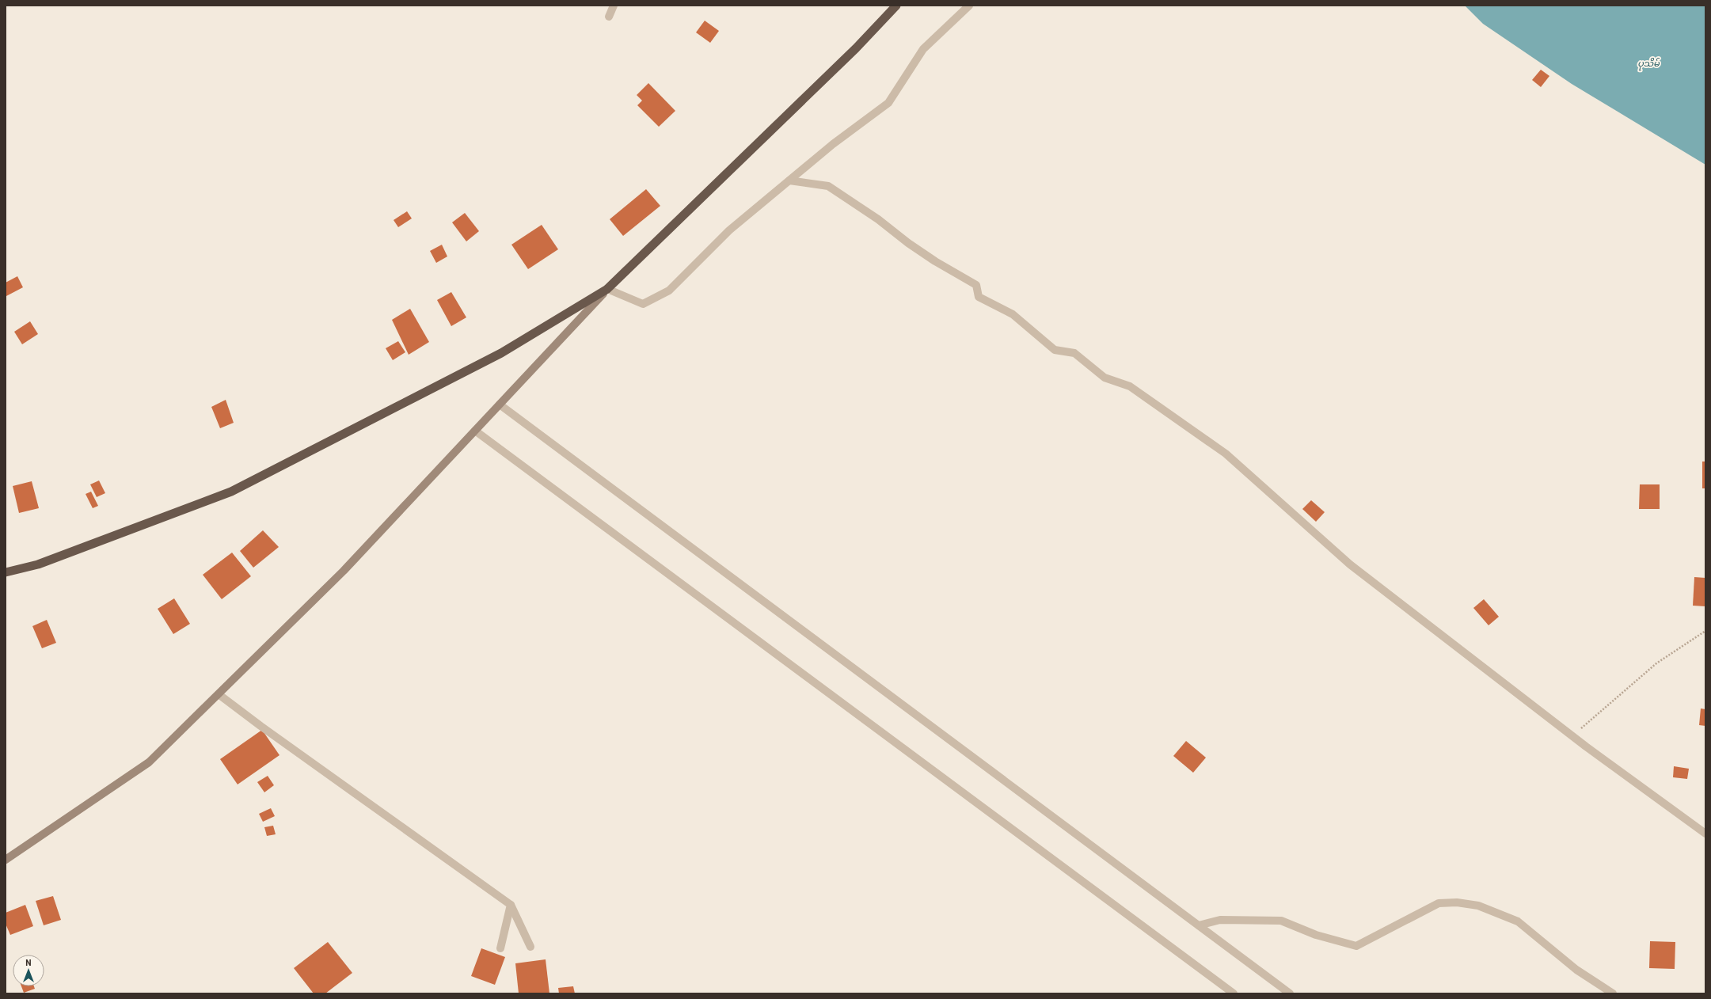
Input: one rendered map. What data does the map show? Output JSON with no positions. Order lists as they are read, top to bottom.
{
  "water": ["ပုသိမ်"],
  "north": "top"
}
